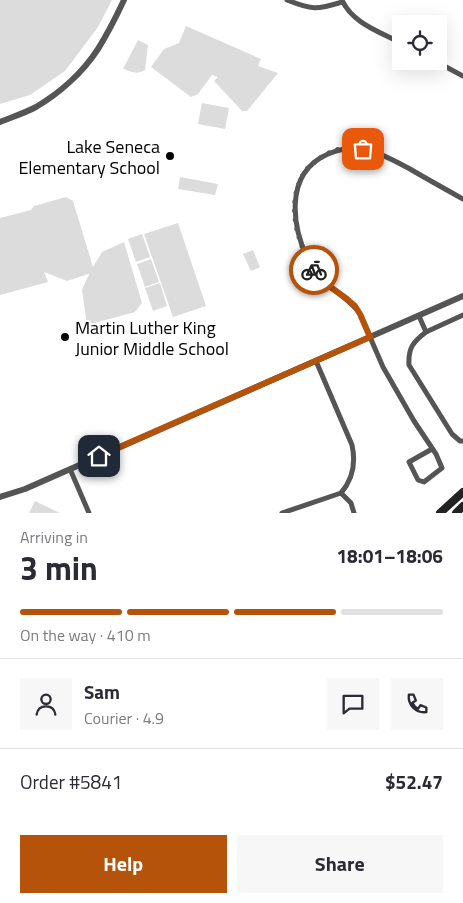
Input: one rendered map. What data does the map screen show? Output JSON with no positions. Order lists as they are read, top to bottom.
{
  "places": ["Lake Seneca Elementary School", "Martin Luther King Junior Middle School"],
  "page": {
    "heading": ["3 min", "Arriving in", "18:01–18:06"],
    "panel": [
      "Sam",
      "Courier · 4.9",
      "Order #5841",
      "$52.47"
    ],
    "bar": "On the way · 410 m",
    "buttons": ["Help", "Share"]
  }
}
